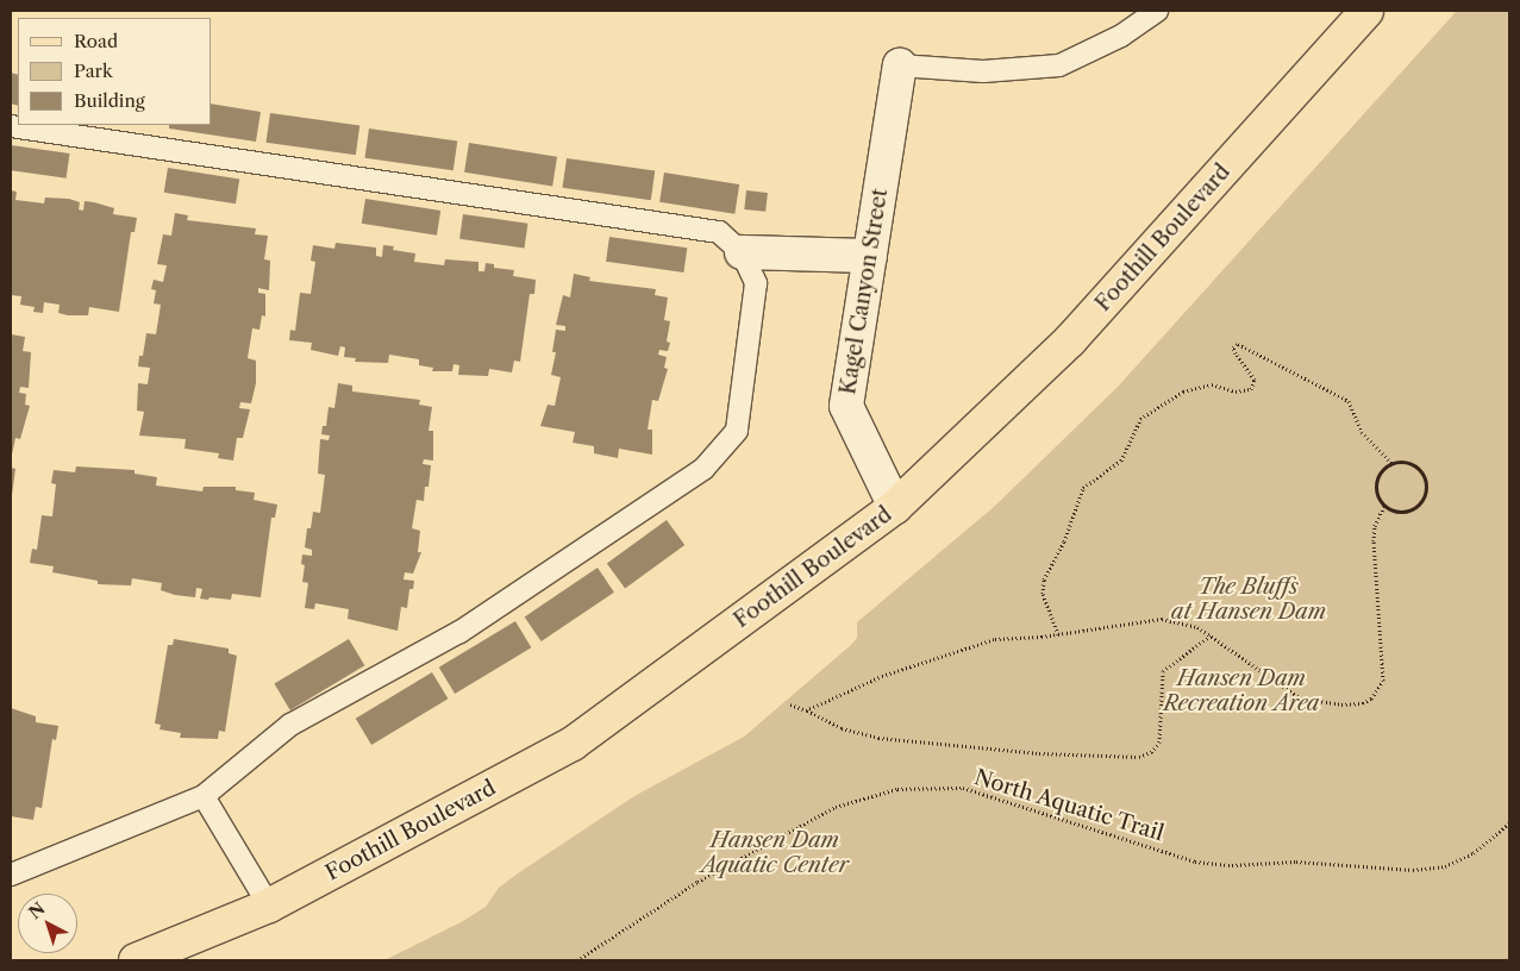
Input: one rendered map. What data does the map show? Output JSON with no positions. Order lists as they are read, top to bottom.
{
  "streets": {
    "main road": ["Foothill Boulevard"],
    "street": ["Kagel Canyon Street"],
    "path": ["North Aquatic Trail"]
  },
  "crossings": [
    ["Foothill Boulevard", "Kagel Canyon Street"]
  ],
  "parks": ["The Bluffs at Hansen Dam", "Hansen Dam Recreation Area", "Hansen Dam Aquatic Center"],
  "legend": ["Road", "Park", "Building"],
  "north": "top left"
}
